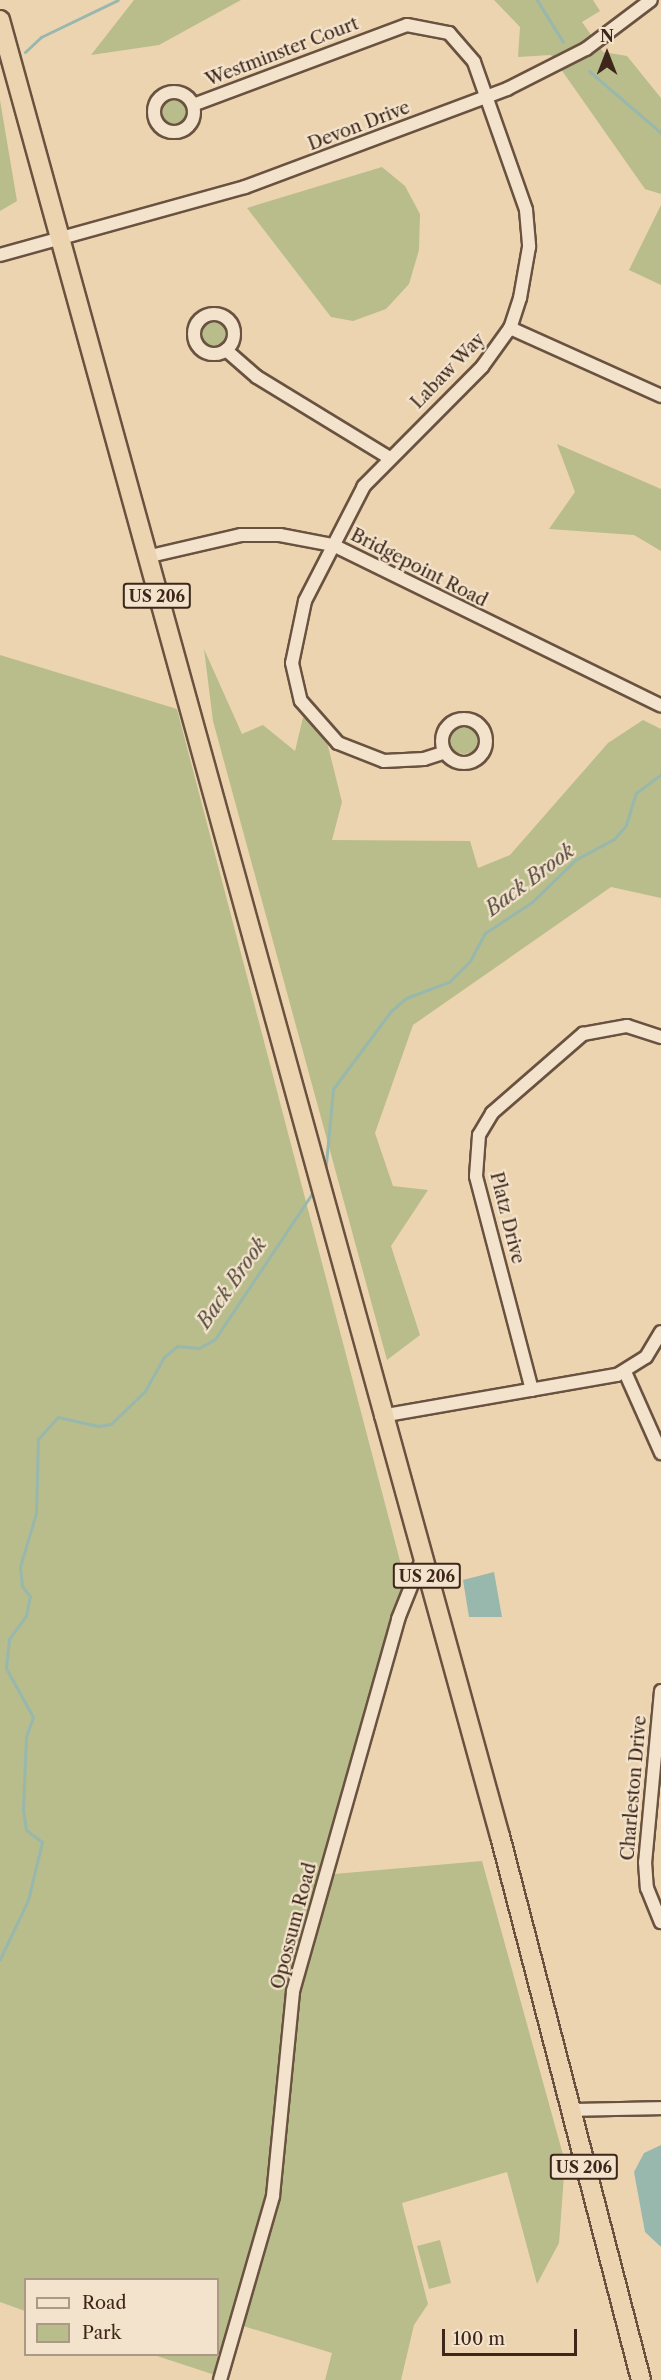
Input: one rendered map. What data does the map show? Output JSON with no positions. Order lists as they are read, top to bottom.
{
  "streets": {
    "highway": ["US 206"],
    "street": [
      "Westminster Court",
      "Devon Drive",
      "Labaw Way",
      "Bridgepoint Road",
      "Platz Drive",
      "Charleston Drive",
      "Opossum Road"
    ]
  },
  "crossings": [
    ["Westminster Court", "Devon Drive"],
    ["Westminster Court", "Labaw Way"],
    ["Devon Drive", "Labaw Way"],
    ["Devon Drive", "US 206"],
    ["Labaw Way", "Bridgepoint Road"],
    ["Bridgepoint Road", "US 206"],
    ["US 206", "Opossum Road"]
  ],
  "water": ["Back Brook"],
  "legend": ["Road", "Park"],
  "scale_bar": "100 m",
  "north": "top"
}
